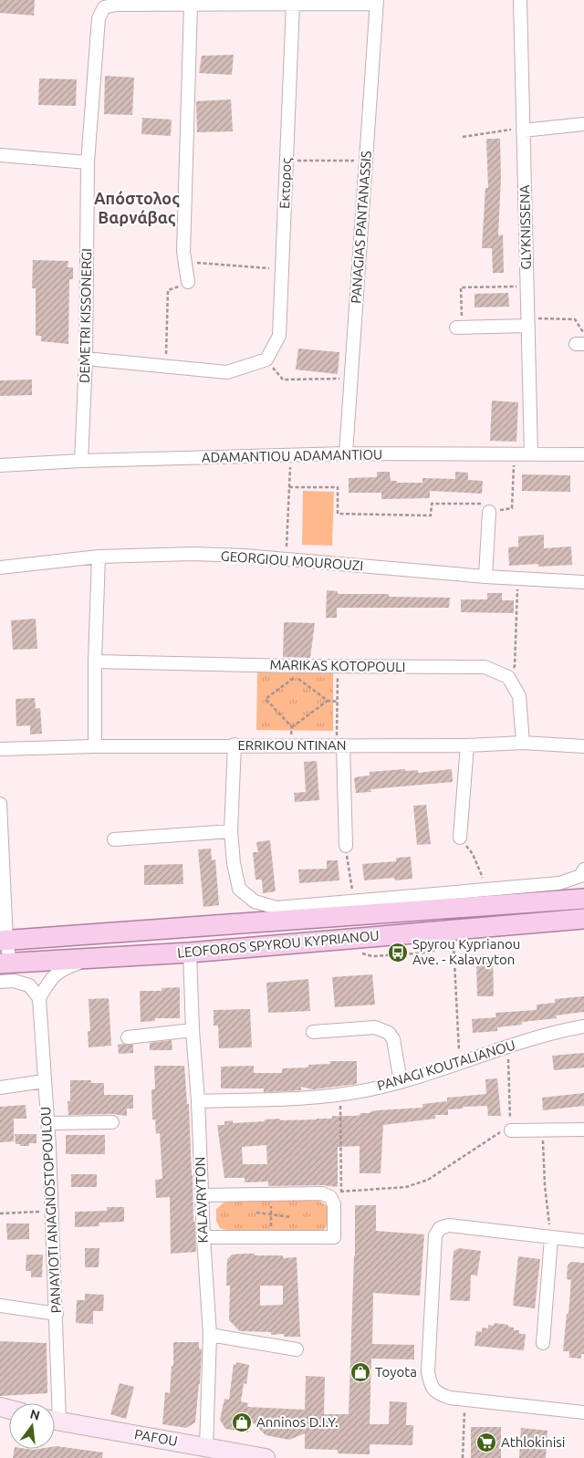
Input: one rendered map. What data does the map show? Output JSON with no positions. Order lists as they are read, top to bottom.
{
  "streets": {
    "main road": ["LEOFOROS SPYROU KYPRIANOU", "PAFOU"],
    "street": [
      "Εκτορος",
      "PANAGIAS PANTANASSIS",
      "GLYKNISSENA",
      "DEMETRI KISSONERGI",
      "ADAMANTIOU ADAMANTIOU",
      "GEORGIOU MOUROUZI",
      "MARIKAS KOTOPOULI",
      "ERRIKOU NTINAN",
      "PANAGI KOUTALIANOU",
      "KALAVRYTON",
      "PANAYIOTI ANAGNOSTOPOULOU"
    ]
  },
  "crossings": [
    ["PANAGIAS PANTANASSIS", "ADAMANTIOU ADAMANTIOU"],
    ["GLYKNISSENA", "ADAMANTIOU ADAMANTIOU"],
    ["DEMETRI KISSONERGI", "ADAMANTIOU ADAMANTIOU"],
    ["LEOFOROS SPYROU KYPRIANOU", "KALAVRYTON"],
    ["PANAGI KOUTALIANOU", "KALAVRYTON"],
    ["KALAVRYTON", "PAFOU"]
  ],
  "districts": ["Απόστολος Βαρνάβας"],
  "places": {
    "bus stop": ["Spyrou Kyprianou Ave. - Kalavryton"],
    "shop": ["Toyota", "Anninos D.I.Y."],
    "supermarket": ["Athlokinisi"]
  },
  "north": "top"
}
